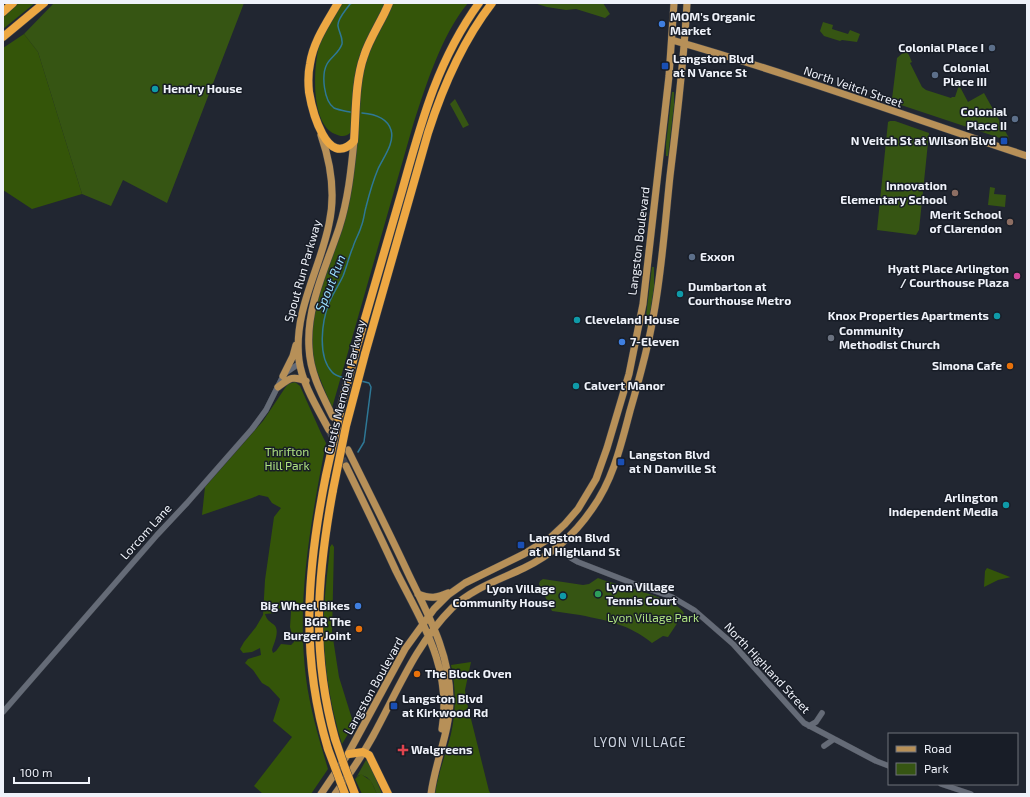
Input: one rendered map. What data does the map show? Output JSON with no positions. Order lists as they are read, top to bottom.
{
  "streets": {
    "highway": ["Spout Run Parkway", "Custis Memorial Parkway"],
    "main road": ["North Veitch Street", "Langston Boulevard"],
    "street": ["Lorcom Lane", "North Highland Street"]
  },
  "crossings": [
    ["North Veitch Street", "Langston Boulevard"],
    ["Langston Boulevard", "North Highland Street"],
    ["Spout Run Parkway", "Lorcom Lane"]
  ],
  "districts": ["LYON VILLAGE"],
  "water": ["Spout Run"],
  "parks": ["Thrifton Hill Park", "Lyon Village Park"],
  "places": {
    "other": [
      "MOM's Organic Market",
      "Colonial Place I",
      "Colonial Place III",
      "Hendry House",
      "Colonial Place II",
      "Innovation Elementary School",
      "Merit School of Clarendon",
      "Exxon",
      "Hyatt Place Arlington / Courthouse Plaza",
      "Dumbarton at Courthouse Metro",
      "Knox Properties Apartments",
      "Cleveland House",
      "Community Methodist Church",
      "7-Eleven",
      "Simona Cafe",
      "Calvert Manor",
      "Arlington Independent Media",
      "Lyon Village Tennis Court",
      "Lyon Village Community House",
      "Big Wheel Bikes",
      "BGR The Burger Joint",
      "The Block Oven"
    ],
    "transit": [
      "Langston Blvd at N Vance St",
      "N Veitch St at Wilson Blvd",
      "Langston Blvd at N Danville St",
      "Langston Blvd at N Highland St",
      "Langston Blvd at Kirkwood Rd"
    ],
    "health": ["Walgreens"]
  },
  "legend": ["Road", "Park"],
  "scale_bar": "100 m"
}
